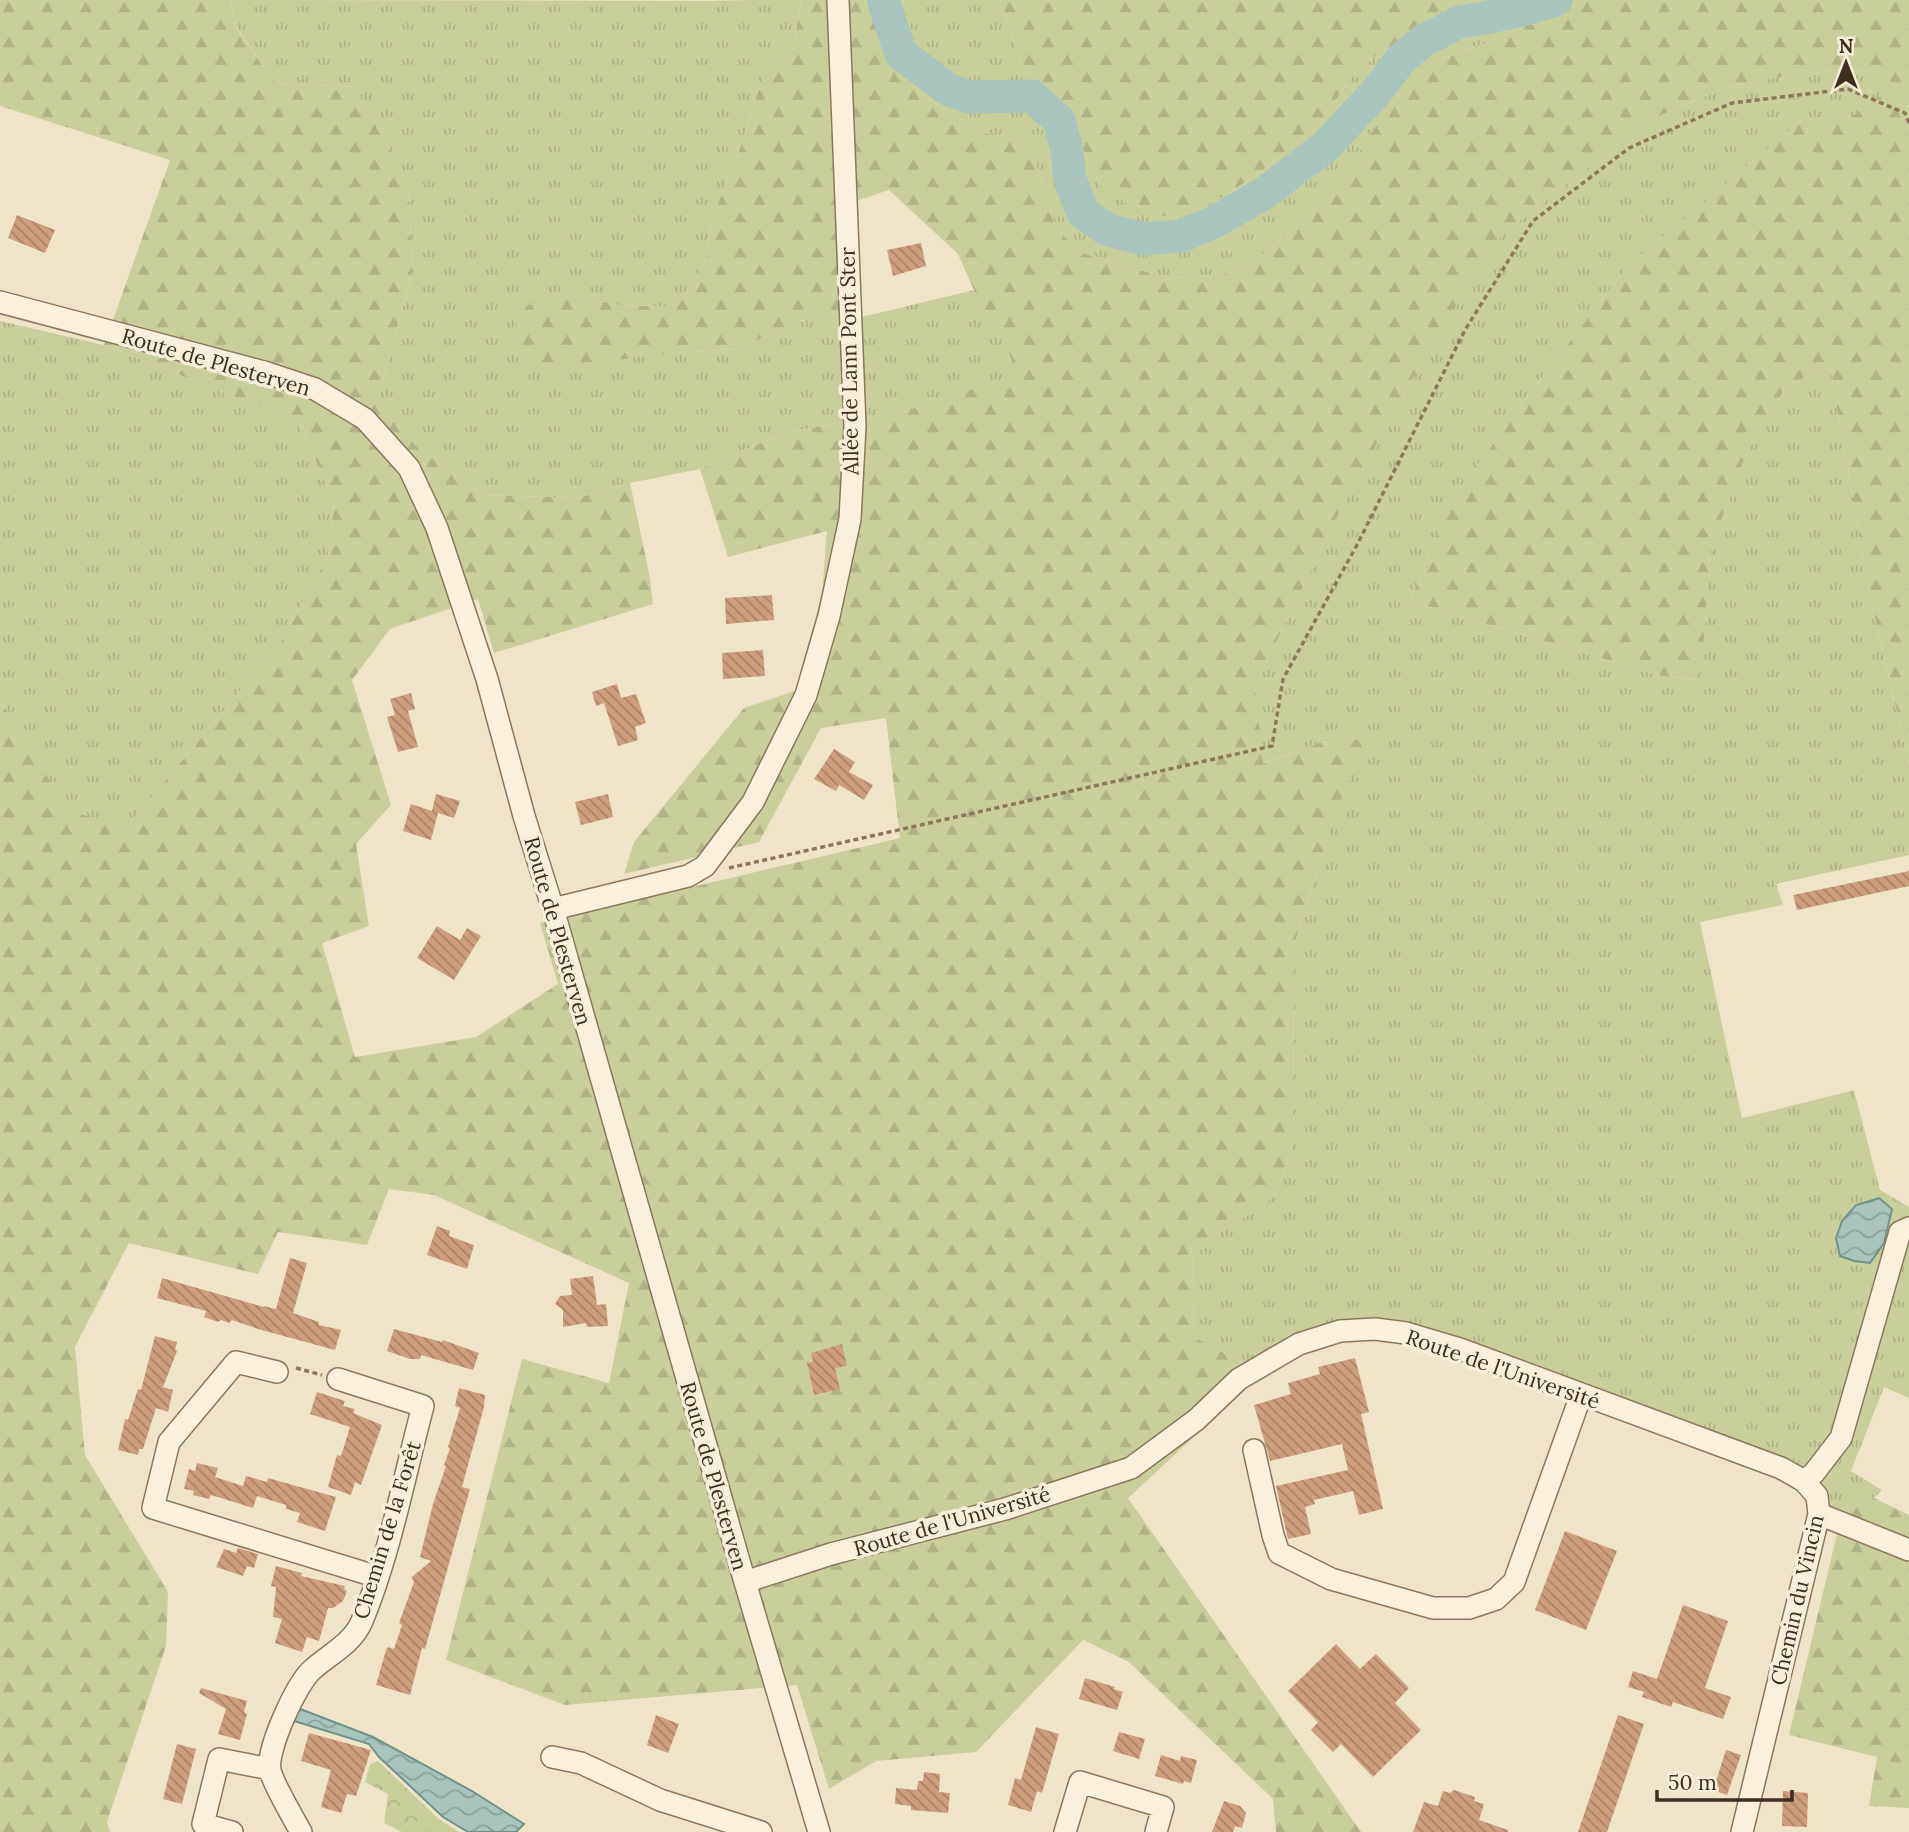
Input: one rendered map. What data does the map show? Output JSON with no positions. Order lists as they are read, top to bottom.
{
  "streets": {
    "street": [
      "Allée de Lann Pont Ster",
      "Route de Plesterven",
      "Route de l'Université",
      "Chemin de la Forêt",
      "Chemin du Vincin"
    ]
  },
  "crossings": [
    ["Allée de Lann Pont Ster", "Route de Plesterven"],
    ["Route de Plesterven", "Route de l'Université"],
    ["Route de l'Université", "Chemin du Vincin"]
  ],
  "scale_bar": "50 m",
  "north": "top"
}
